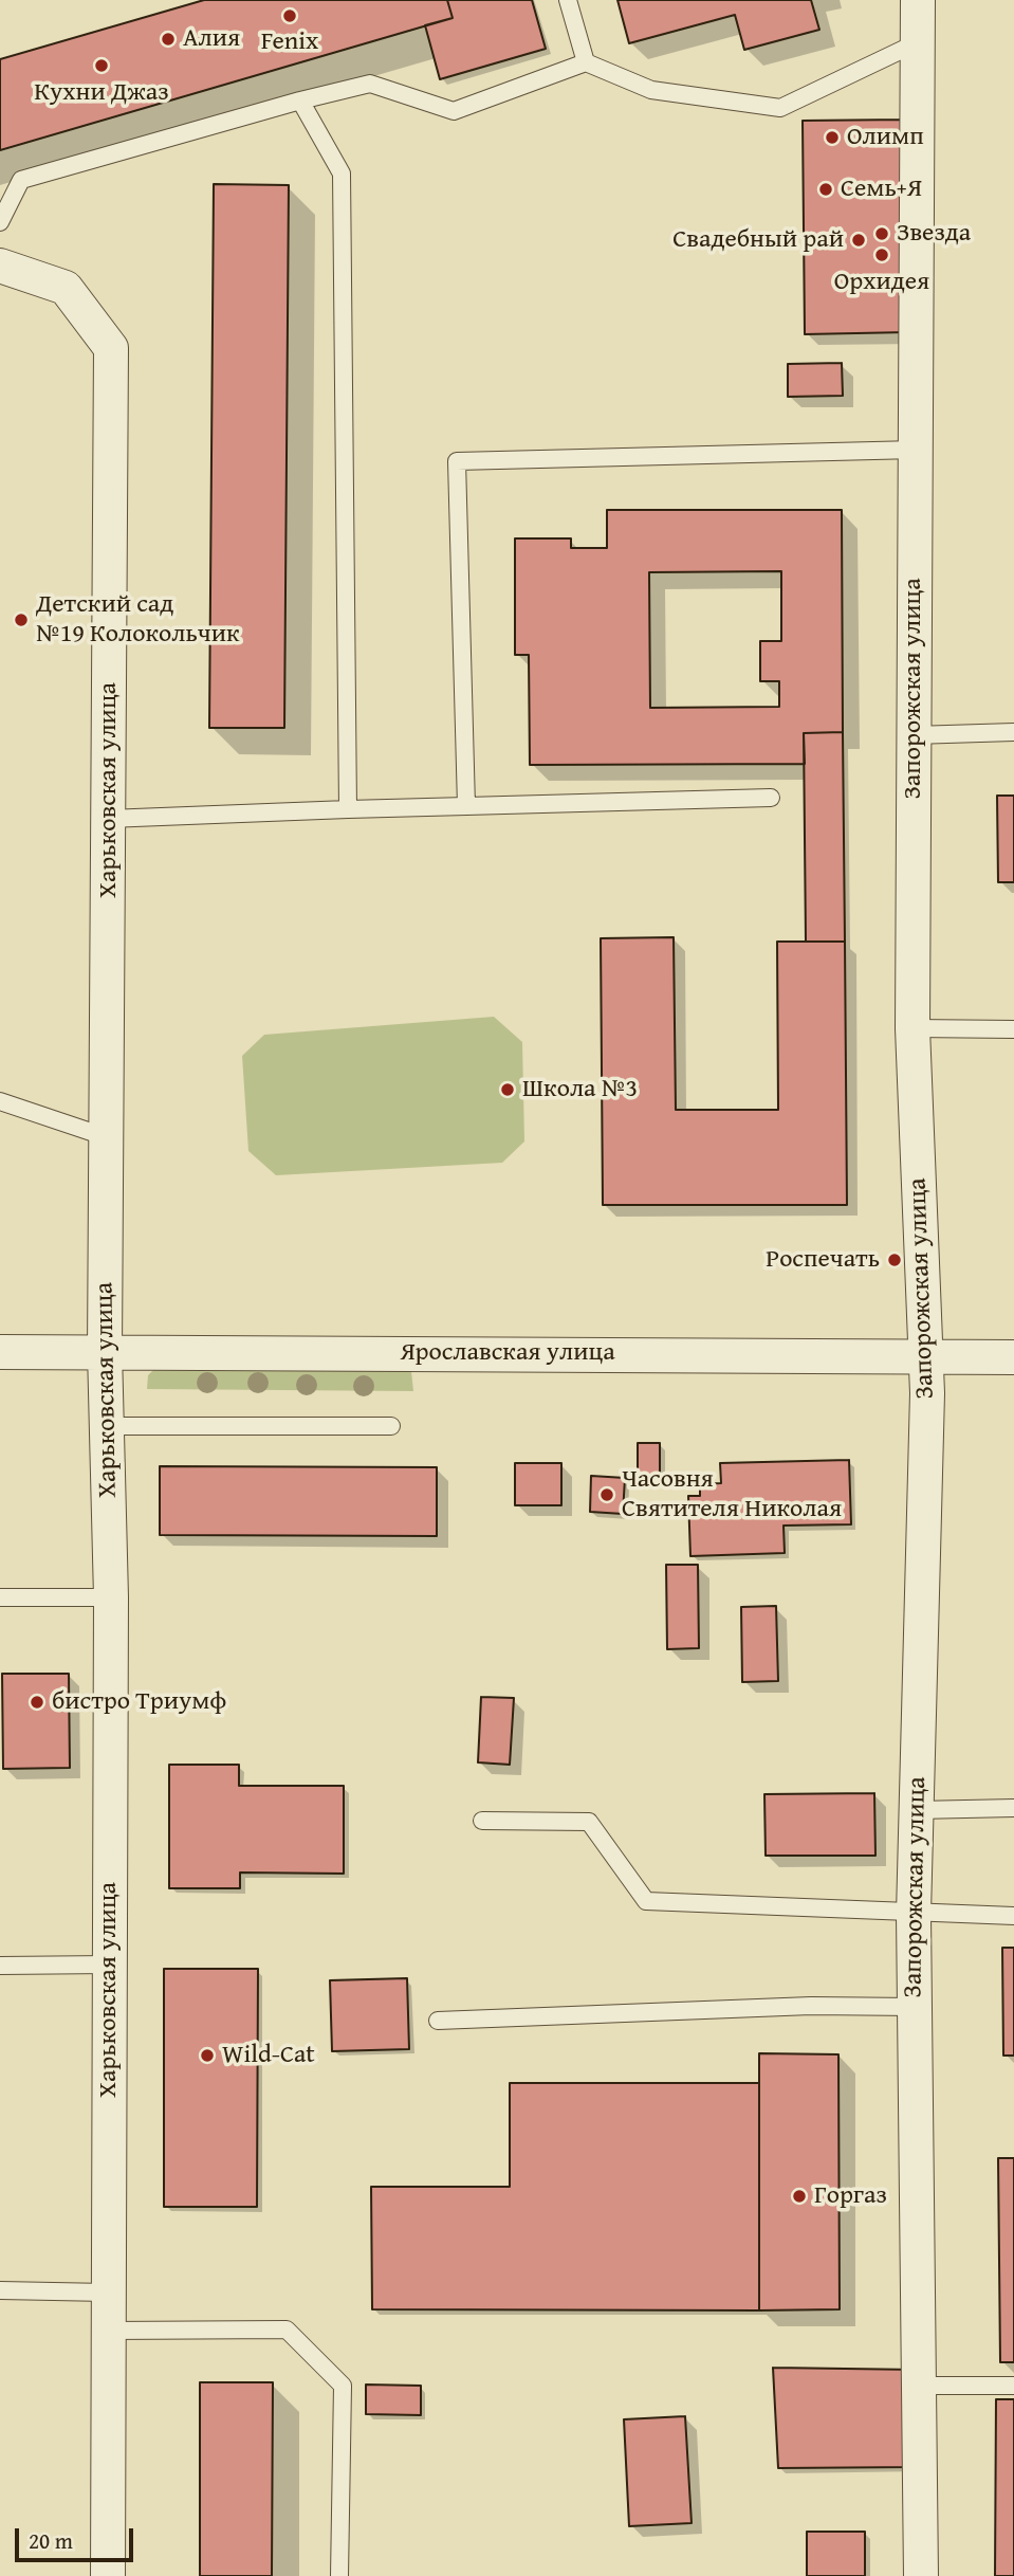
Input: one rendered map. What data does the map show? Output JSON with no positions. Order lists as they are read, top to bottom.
{
  "streets": {
    "street": ["Запорожская улица", "Харьковская улица", "Ярославская улица"]
  },
  "crossings": [
    ["Запорожская улица", "Ярославская улица"],
    ["Харьковская улица", "Ярославская улица"]
  ],
  "places": [
    "Fenix",
    "Алия",
    "Кухни Джаз",
    "Олимп",
    "Семь+Я",
    "Звезда",
    "Свадебный рай",
    "Орхидея",
    "Детский сад №19 Колокольчик",
    "Школа №3",
    "Роспечать",
    "Часовня Святителя Николая",
    "бистро Триумф",
    "Wild-Cat",
    "Горгаз"
  ],
  "scale_bar": "20 m"
}
